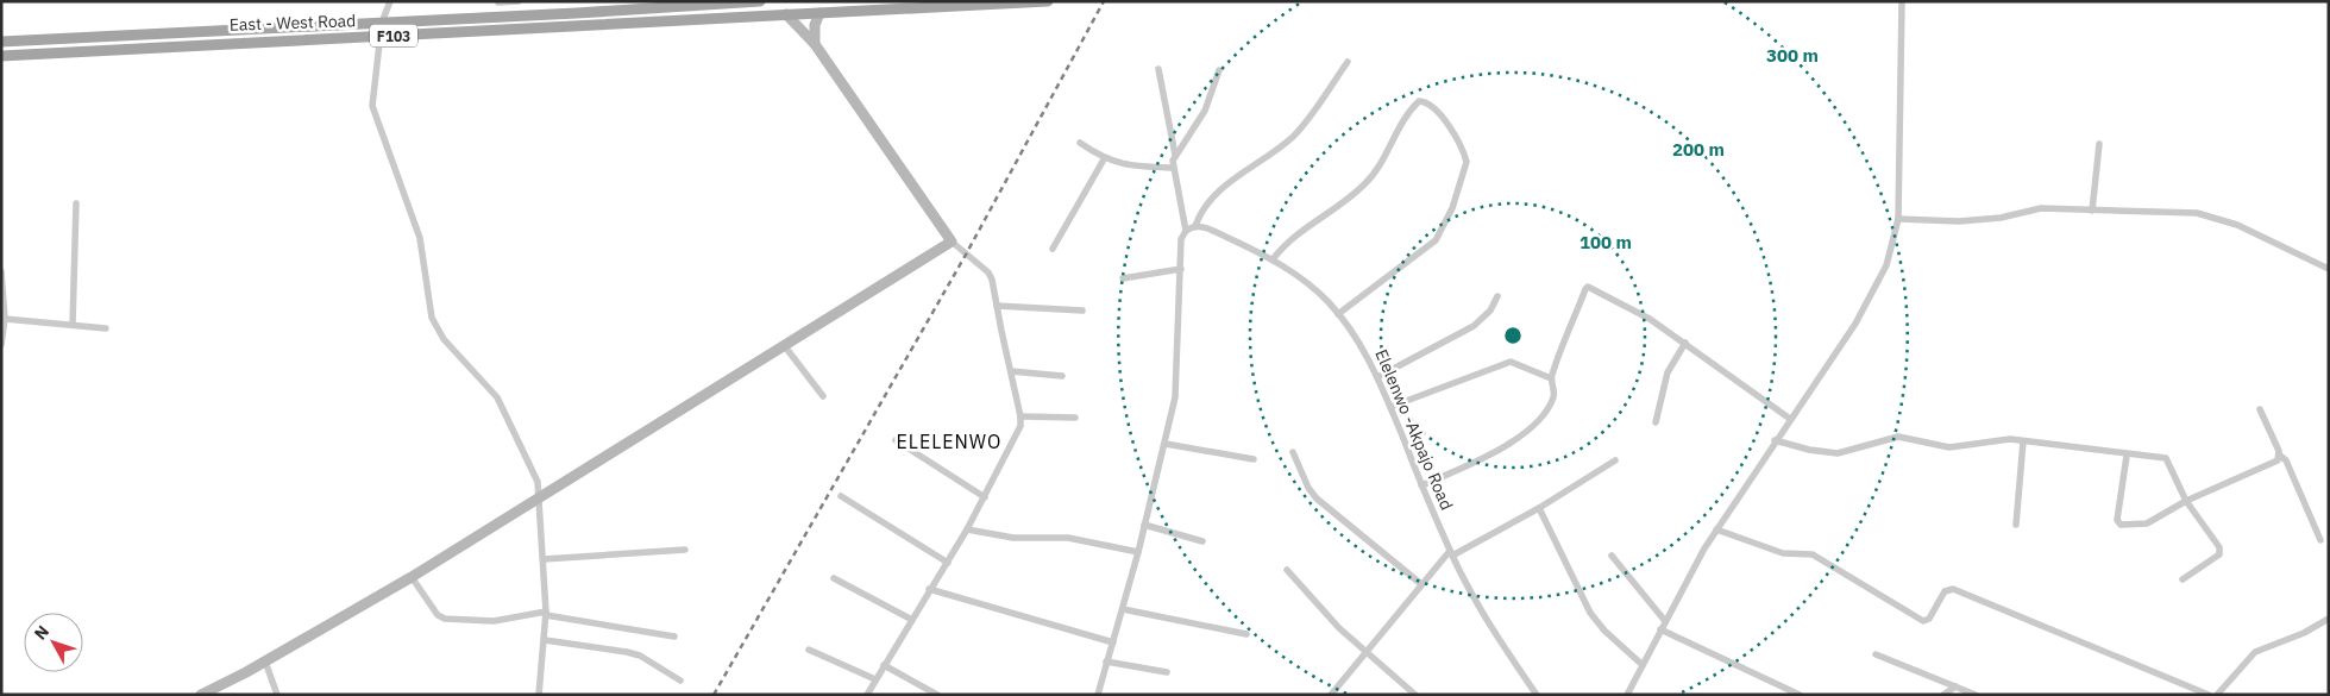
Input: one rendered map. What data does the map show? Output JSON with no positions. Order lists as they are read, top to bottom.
{
  "streets": {
    "main road": ["East - West Road", "F103"],
    "street": ["Elelenwo -Akpajo Road"]
  },
  "districts": ["ELELENWO"],
  "north": "top left",
  "rings": ["300 m", "200 m", "100 m"]
}
